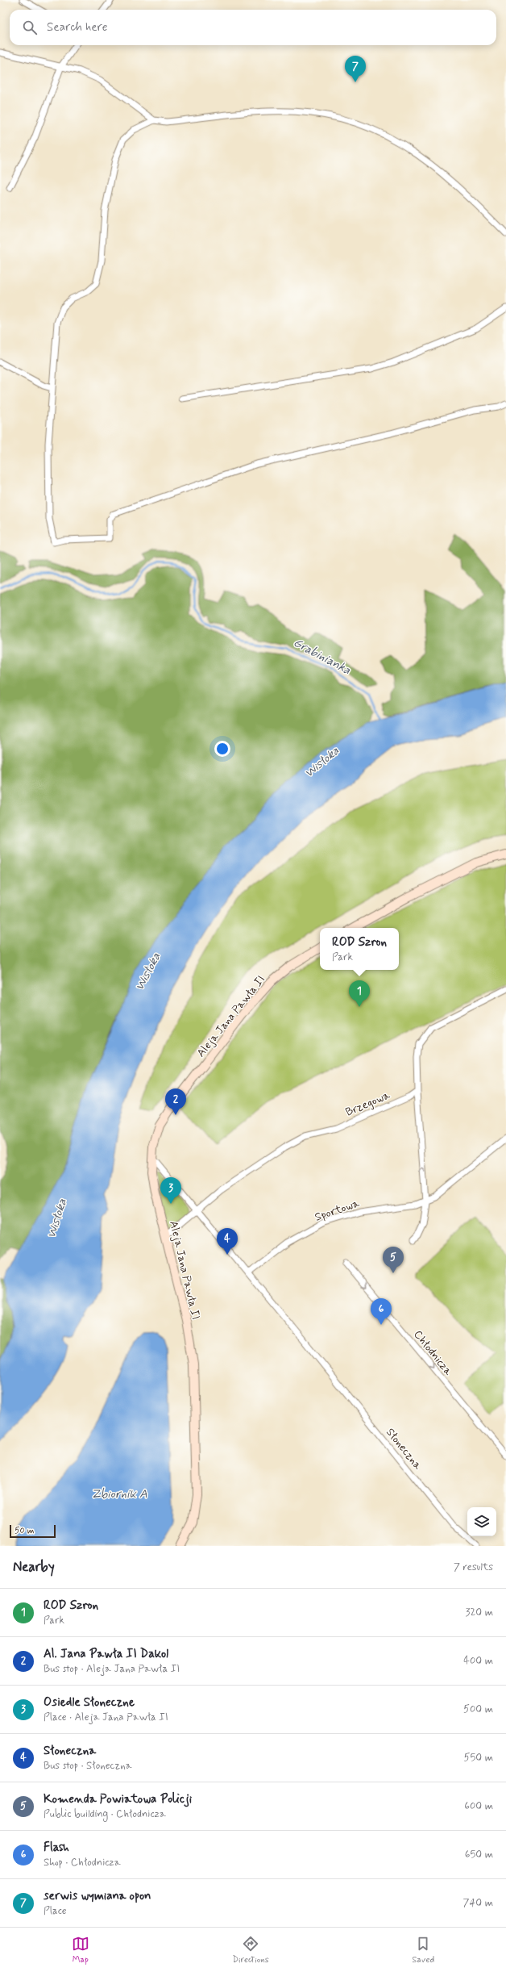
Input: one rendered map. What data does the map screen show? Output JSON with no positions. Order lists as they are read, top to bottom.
{
  "streets": {
    "street": [
      "Aleja Jana Pawła II",
      "Brzegowa",
      "Sportowa",
      "Chłodnicza",
      "Słoneczna"
    ]
  },
  "crossings": [
    ["Aleja Jana Pawła II", "Słoneczna"],
    ["Brzegowa", "Słoneczna"],
    ["Sportowa", "Słoneczna"]
  ],
  "one_way": ["Chłodnicza"],
  "water": ["Grabinianka", "Wisłoka", "Zbiornik A"],
  "scale_bar": "50 m",
  "page": {
    "search": "Search here",
    "pins": [
      "7",
      "1",
      "2",
      "3",
      "4",
      "5",
      "6"
    ],
    "popup": ["ROD Szron", "Park"],
    "scale": "50 m",
    "heading": ["Nearby", "7 results"],
    "list": [
      {
        "mark": "1",
        "name": "ROD Szron",
        "note": "Park",
        "value": "320 m"
      },
      {
        "mark": "2",
        "name": "Al. Jana Pawła II Dakol",
        "note": "Bus stop · Aleja Jana Pawła II",
        "value": "400 m"
      },
      {
        "mark": "3",
        "name": "Osiedle Słoneczne",
        "note": "Place · Aleja Jana Pawła II",
        "value": "500 m"
      },
      {
        "mark": "4",
        "name": "Słoneczna",
        "note": "Bus stop · Słoneczna",
        "value": "550 m"
      },
      {
        "mark": "5",
        "name": "Komenda Powiatowa Policji",
        "note": "Public building · Chłodnicza",
        "value": "600 m"
      },
      {
        "mark": "6",
        "name": "Flash",
        "note": "Shop · Chłodnicza",
        "value": "650 m"
      },
      {
        "mark": "7",
        "name": "serwis wymiana opon",
        "note": "Place",
        "value": "740 m"
      }
    ],
    "nav": ["Map", "Directions", "Saved"]
  }
}
